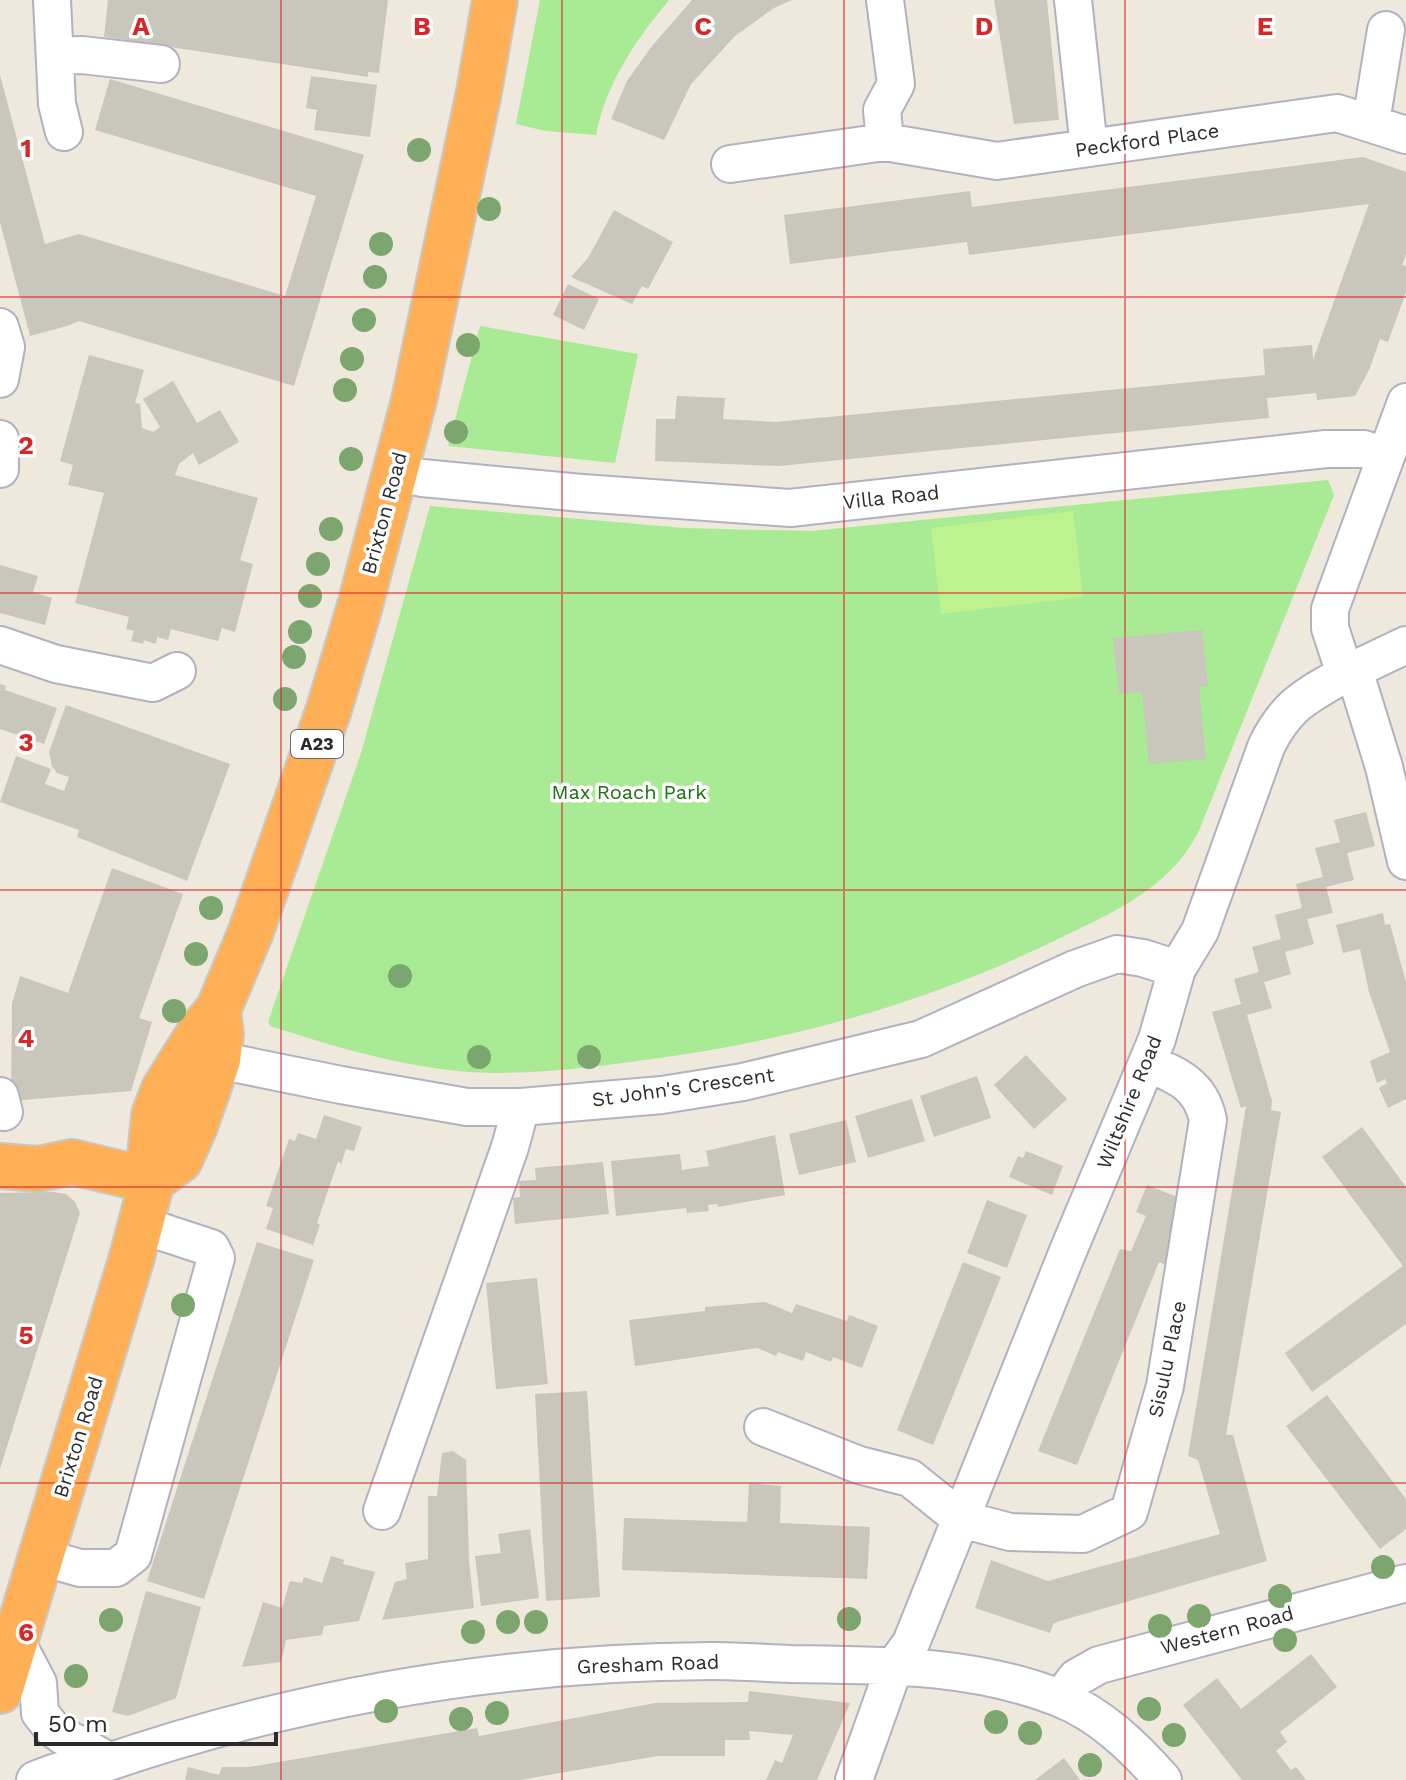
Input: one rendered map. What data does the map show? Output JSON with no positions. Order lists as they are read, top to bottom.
{
  "streets": {
    "highway": ["Brixton Road", "A23"],
    "street": [
      "Peckford Place",
      "Villa Road",
      "St John's Crescent",
      "Wiltshire Road",
      "Sisulu Place",
      "Western Road",
      "Gresham Road"
    ]
  },
  "crossings": [
    ["Villa Road", "Brixton Road"],
    ["Brixton Road", "St John's Crescent"],
    ["St John's Crescent", "Wiltshire Road"],
    ["Wiltshire Road", "Sisulu Place"],
    ["Wiltshire Road", "Gresham Road"],
    ["Western Road", "Gresham Road"]
  ],
  "parks": ["Max Roach Park"],
  "scale_bar": "50 m",
  "grid": {
    "columns": [
      "A",
      "B",
      "C",
      "D",
      "E"
    ],
    "rows": [
      "1",
      "2",
      "3",
      "4",
      "5",
      "6"
    ]
  }
}
